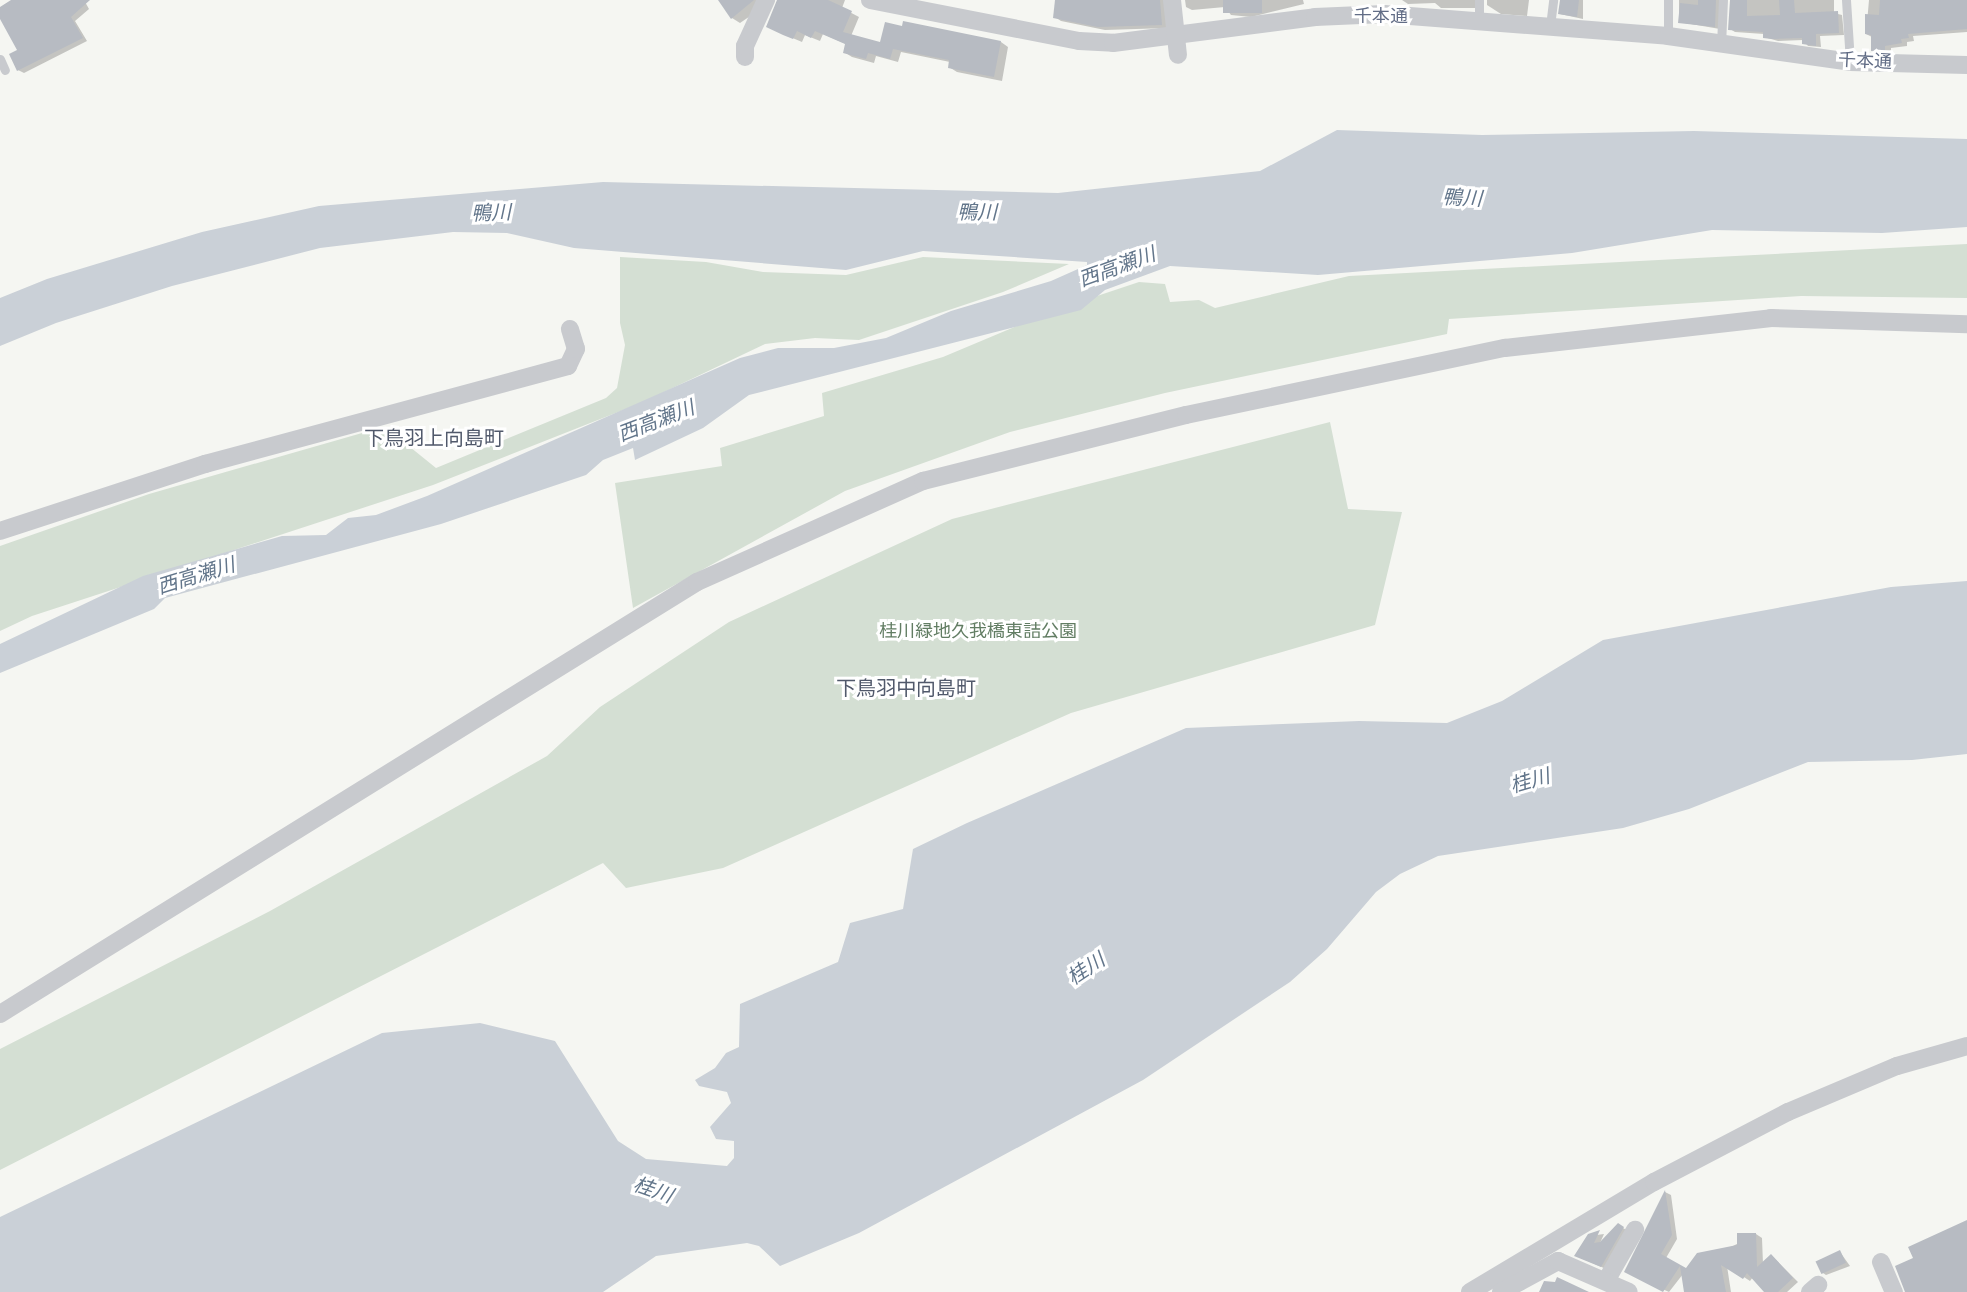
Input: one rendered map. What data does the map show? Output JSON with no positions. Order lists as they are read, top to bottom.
{
  "streets": {
    "street": ["千本通"]
  },
  "districts": ["下鳥羽上向島町", "下鳥羽中向島町"],
  "water": ["鴨川", "西高瀬川", "桂川"],
  "parks": ["桂川緑地久我橋東詰公園"]
}
